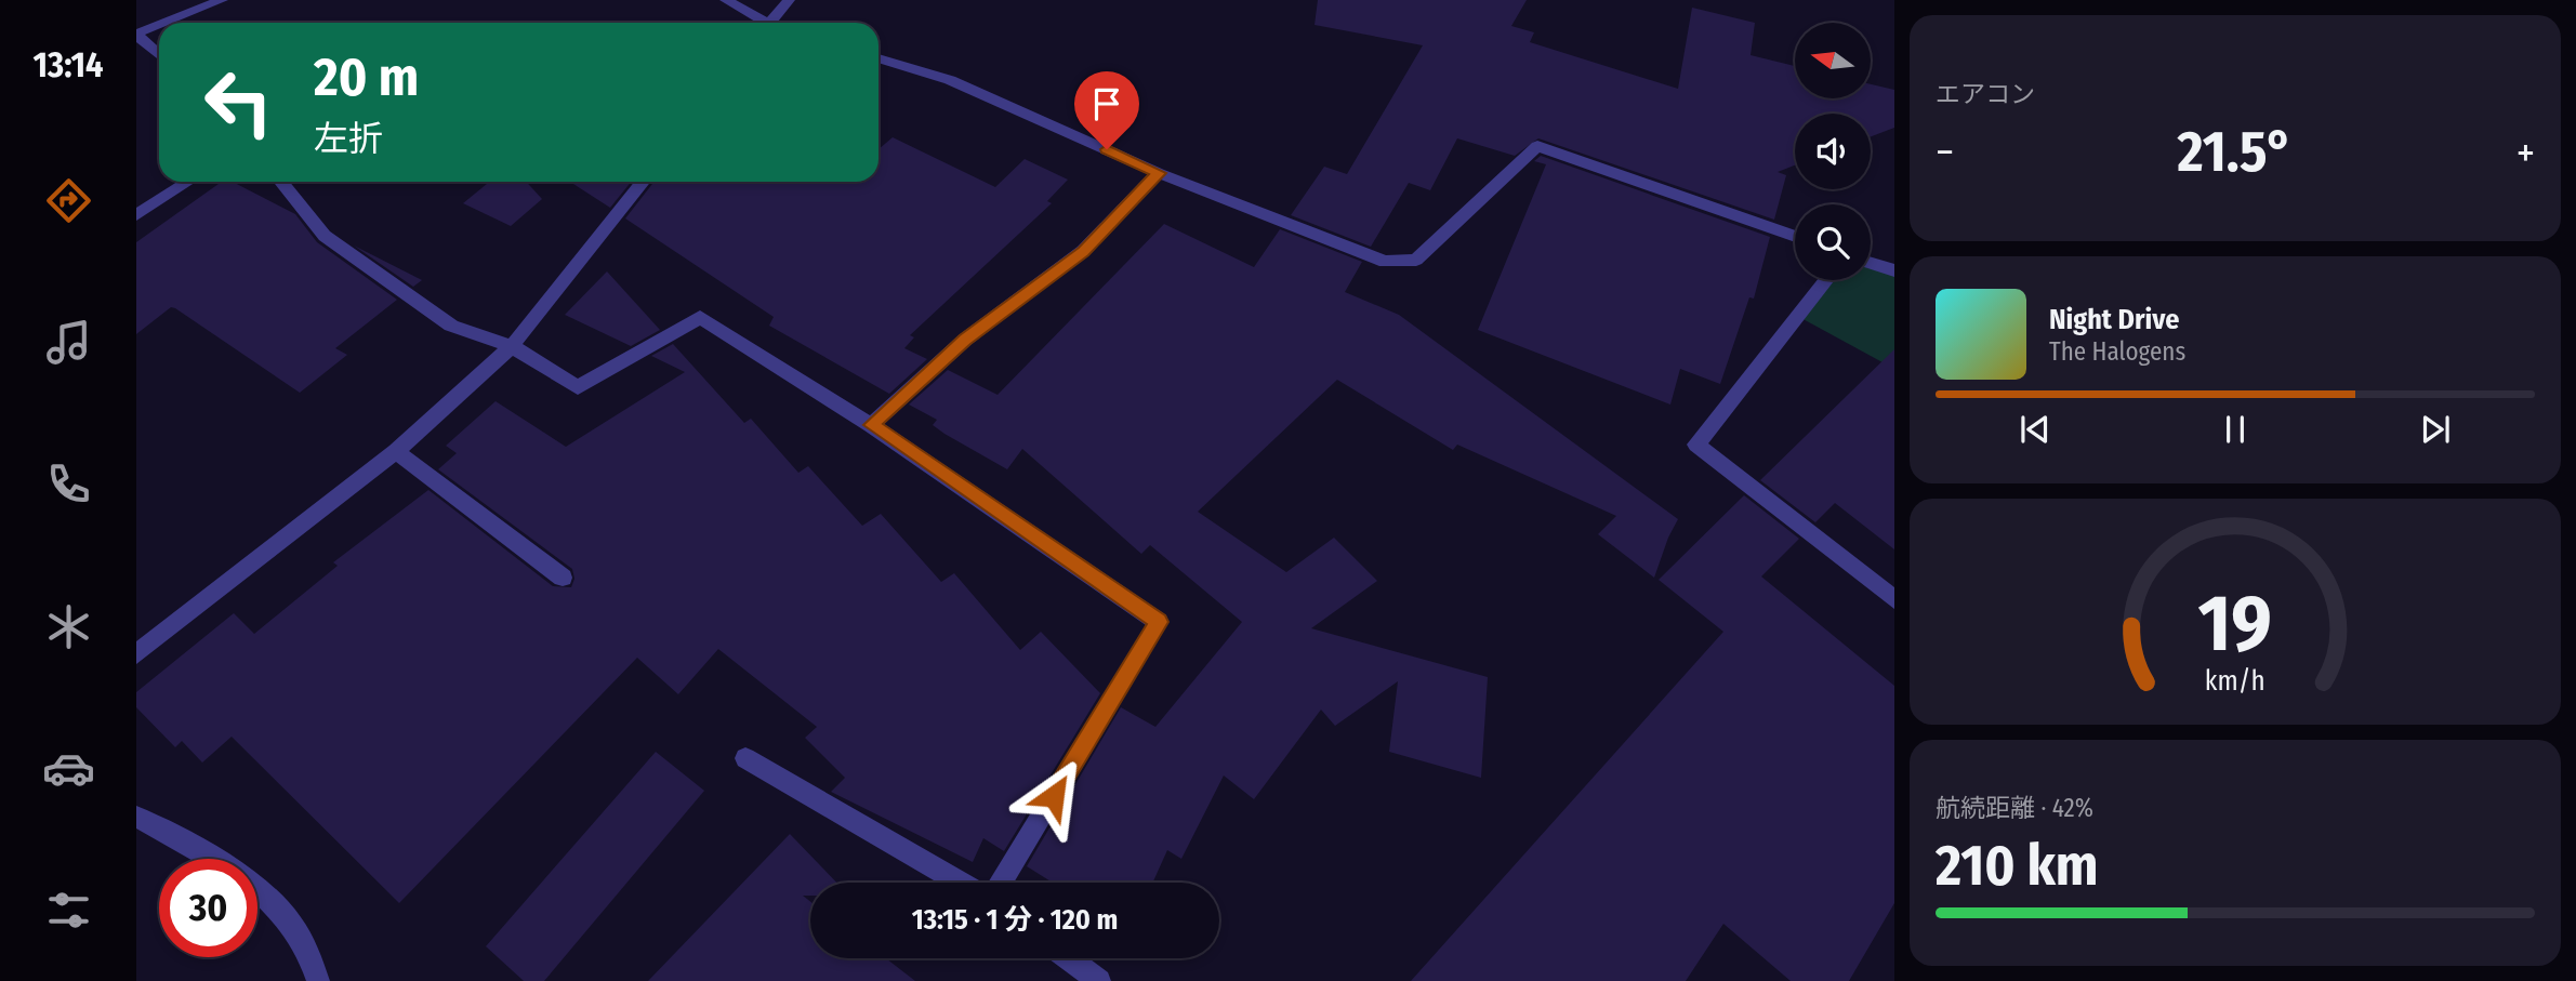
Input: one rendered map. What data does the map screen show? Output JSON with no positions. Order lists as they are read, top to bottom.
{
  "north": "left",
  "page": {
    "tabs": "13:14",
    "tile": [
      "エアコン",
      ["航続距離 · 42%", "210 km"]
    ],
    "turn": ["20 m", "左折"],
    "heat": ["−", "21.5°", "+"],
    "song": ["Night Drive", "The Halogens"],
    "limit": "30",
    "trip": "13:15 · 1 分 · 120 m",
    "gauge": ["19", "km/h"]
  }
}
